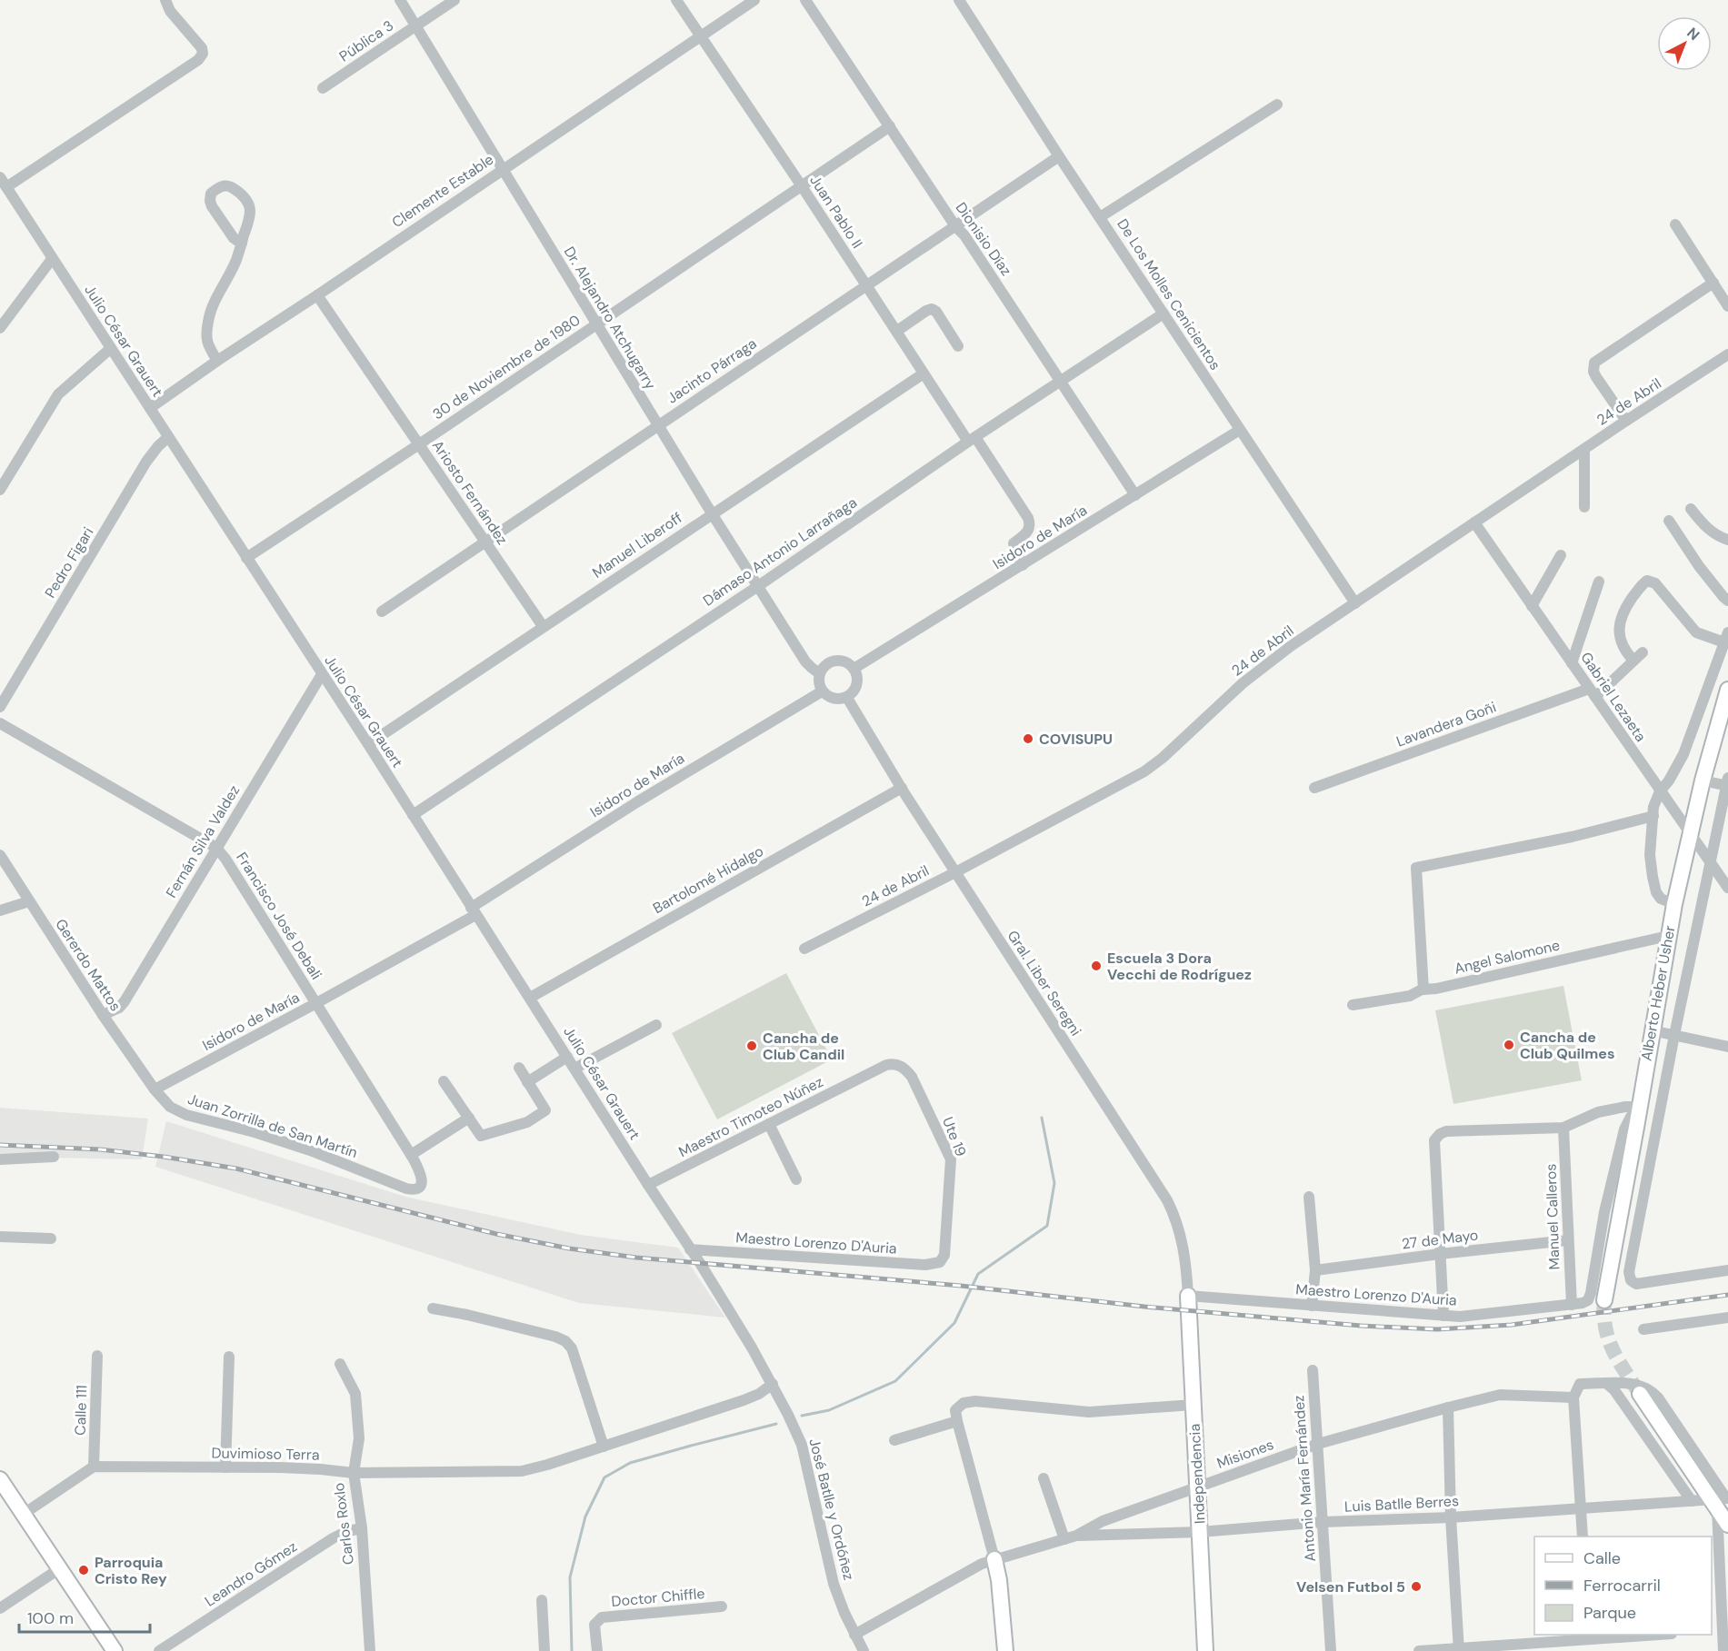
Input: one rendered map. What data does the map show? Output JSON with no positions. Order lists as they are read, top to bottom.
{
  "streets": {
    "street": [
      "Pública 3",
      "Clemente Estable",
      "Juan Pablo II",
      "Dionisio Díaz",
      "De Los Molles Cenicientos",
      "Dr. Alejandro Atchugarry",
      "Julio César Grauert",
      "30 de Noviembre de 1980",
      "Jacinto Párraga",
      "24 de Abril",
      "Ariosto Fernández",
      "Isidoro de María",
      "Manuel Liberoff",
      "Dámaso Antonio Larrañaga",
      "Pedro Figari",
      "Gabriel Lezaeta",
      "Lavandera Goñi",
      "Fernán Silva Valdez",
      "Bartolomé Hidalgo",
      "Francisco José Debali",
      "Angel Salomone",
      "Gererdo Mattos",
      "Gral. Liber Seregni",
      "Alberto Heber Usher",
      "Maestro Timoteo Núñez",
      "Juan Zorrilla de San Martín",
      "Ute 19",
      "Manuel Calleros",
      "27 de Mayo",
      "Maestro Lorenzo D'Auria",
      "Calle 111",
      "Duvimioso Terra",
      "Misiones",
      "Independencia",
      "Antonio María Fernández",
      "Luis Batlle Berres",
      "José Batlle y Ordóñez",
      "Carlos Roxlo",
      "Leandro Gómez",
      "Doctor Chiffle"
    ]
  },
  "crossings": [
    ["Pública 3", "Dr. Alejandro Atchugarry"],
    ["Clemente Estable", "Juan Pablo II"],
    ["Clemente Estable", "Dr. Alejandro Atchugarry"],
    ["Clemente Estable", "Julio César Grauert"],
    ["Clemente Estable", "Ariosto Fernández"],
    ["Juan Pablo II", "30 de Noviembre de 1980"],
    ["Juan Pablo II", "Jacinto Párraga"],
    ["Juan Pablo II", "Isidoro de María"],
    ["Juan Pablo II", "Manuel Liberoff"],
    ["Juan Pablo II", "Dámaso Antonio Larrañaga"],
    ["Dionisio Díaz", "30 de Noviembre de 1980"],
    ["Dionisio Díaz", "Jacinto Párraga"],
    ["Dionisio Díaz", "Isidoro de María"],
    ["Dionisio Díaz", "Dámaso Antonio Larrañaga"],
    ["De Los Molles Cenicientos", "Jacinto Párraga"],
    ["De Los Molles Cenicientos", "24 de Abril"],
    ["De Los Molles Cenicientos", "Isidoro de María"],
    ["De Los Molles Cenicientos", "Dámaso Antonio Larrañaga"],
    ["Dr. Alejandro Atchugarry", "30 de Noviembre de 1980"],
    ["Dr. Alejandro Atchugarry", "Jacinto Párraga"],
    ["Dr. Alejandro Atchugarry", "Isidoro de María"],
    ["Dr. Alejandro Atchugarry", "Manuel Liberoff"],
    ["Dr. Alejandro Atchugarry", "Dámaso Antonio Larrañaga"],
    ["Dr. Alejandro Atchugarry", "Gral. Liber Seregni"],
    ["Julio César Grauert", "30 de Noviembre de 1980"],
    ["Julio César Grauert", "Isidoro de María"],
    ["Julio César Grauert", "Manuel Liberoff"],
    ["Julio César Grauert", "Dámaso Antonio Larrañaga"],
    ["Julio César Grauert", "Pedro Figari"],
    ["Julio César Grauert", "Fernán Silva Valdez"],
    ["Julio César Grauert", "Bartolomé Hidalgo"],
    ["Julio César Grauert", "Maestro Timoteo Núñez"],
    ["Julio César Grauert", "Maestro Lorenzo D'Auria"],
    ["Julio César Grauert", "José Batlle y Ordóñez"],
    ["30 de Noviembre de 1980", "Ariosto Fernández"],
    ["Jacinto Párraga", "Ariosto Fernández"],
    ["24 de Abril", "Gabriel Lezaeta"],
    ["24 de Abril", "Gral. Liber Seregni"],
    ["Ariosto Fernández", "Manuel Liberoff"],
    ["Isidoro de María", "Francisco José Debali"],
    ["Isidoro de María", "Gererdo Mattos"],
    ["Isidoro de María", "Gral. Liber Seregni"],
    ["Isidoro de María", "Juan Zorrilla de San Martín"],
    ["Gabriel Lezaeta", "Lavandera Goñi"],
    ["Gabriel Lezaeta", "Alberto Heber Usher"],
    ["Fernán Silva Valdez", "Francisco José Debali"],
    ["Fernán Silva Valdez", "Gererdo Mattos"],
    ["Bartolomé Hidalgo", "Gral. Liber Seregni"],
    ["Francisco José Debali", "Juan Zorrilla de San Martín"],
    ["Angel Salomone", "Alberto Heber Usher"],
    ["Gererdo Mattos", "Juan Zorrilla de San Martín"],
    ["Gral. Liber Seregni", "Maestro Lorenzo D'Auria"],
    ["Gral. Liber Seregni", "Independencia"],
    ["Alberto Heber Usher", "Maestro Lorenzo D'Auria"],
    ["Maestro Timoteo Núñez", "Ute 19"],
    ["Ute 19", "Maestro Lorenzo D'Auria"],
    ["Manuel Calleros", "27 de Mayo"],
    ["Manuel Calleros", "Maestro Lorenzo D'Auria"],
    ["Maestro Lorenzo D'Auria", "Independencia"],
    ["Calle 111", "Duvimioso Terra"],
    ["Duvimioso Terra", "José Batlle y Ordóñez"],
    ["Duvimioso Terra", "Carlos Roxlo"],
    ["Misiones", "Independencia"],
    ["Misiones", "Antonio María Fernández"],
    ["Misiones", "Luis Batlle Berres"],
    ["Misiones", "José Batlle y Ordóñez"],
    ["Independencia", "Luis Batlle Berres"],
    ["Antonio María Fernández", "Luis Batlle Berres"],
    ["Carlos Roxlo", "Leandro Gómez"]
  ],
  "places": [
    "COVISUPU",
    "Escuela 3 Dora Vecchi de Rodríguez",
    "Cancha de Club Quilmes",
    "Cancha de Club Candil",
    "Parroquia Cristo Rey",
    "Velsen Futbol 5"
  ],
  "legend": ["Calle", "Ferrocarril", "Parque"],
  "scale_bar": "100 m",
  "north": "top right"
}
